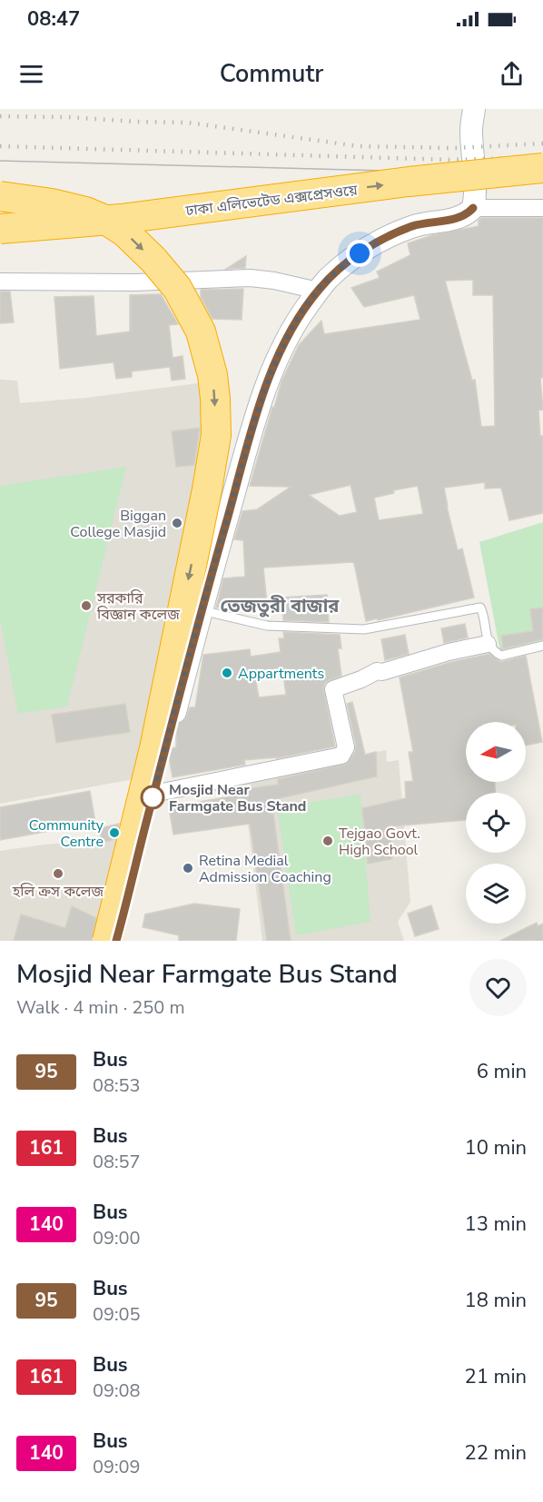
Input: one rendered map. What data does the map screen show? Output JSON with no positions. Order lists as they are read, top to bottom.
{
  "streets": {
    "highway": ["ঢাকা এলিভেটেড এক্সপ্রেসওয়ে"]
  },
  "one_way": ["ঢাকা এলিভেটেড এক্সপ্রেসওয়ে"],
  "districts": ["তেজতুরী বাজার"],
  "places": [
    "Biggan College Masjid",
    "সরকারি বিজ্ঞান কলেজ",
    "Appartments",
    "Mosjid Near Farmgate Bus Stand",
    "Community Centre",
    "Tejgao Govt. High School",
    "Retina Medial Admission Coaching",
    "হলি ক্রস কলেজ"
  ],
  "lines": ["bus line 95"],
  "north": "left",
  "page": {
    "status": "08:47",
    "header": "Commutr",
    "heading": ["Mosjid Near Farmgate Bus Stand", "Walk · 4 min · 250 m"],
    "list": [
      {
        "mark": "95",
        "name": "Bus",
        "note": "08:53",
        "value": "6 min"
      },
      {
        "mark": "161",
        "name": "Bus",
        "note": "08:57",
        "value": "10 min"
      },
      {
        "mark": "140",
        "name": "Bus",
        "note": "09:00",
        "value": "13 min"
      },
      {
        "mark": "95",
        "name": "Bus",
        "note": "09:05",
        "value": "18 min"
      },
      {
        "mark": "161",
        "name": "Bus",
        "note": "09:08",
        "value": "21 min"
      },
      {
        "mark": "140",
        "name": "Bus",
        "note": "09:09",
        "value": "22 min"
      }
    ]
  }
}
